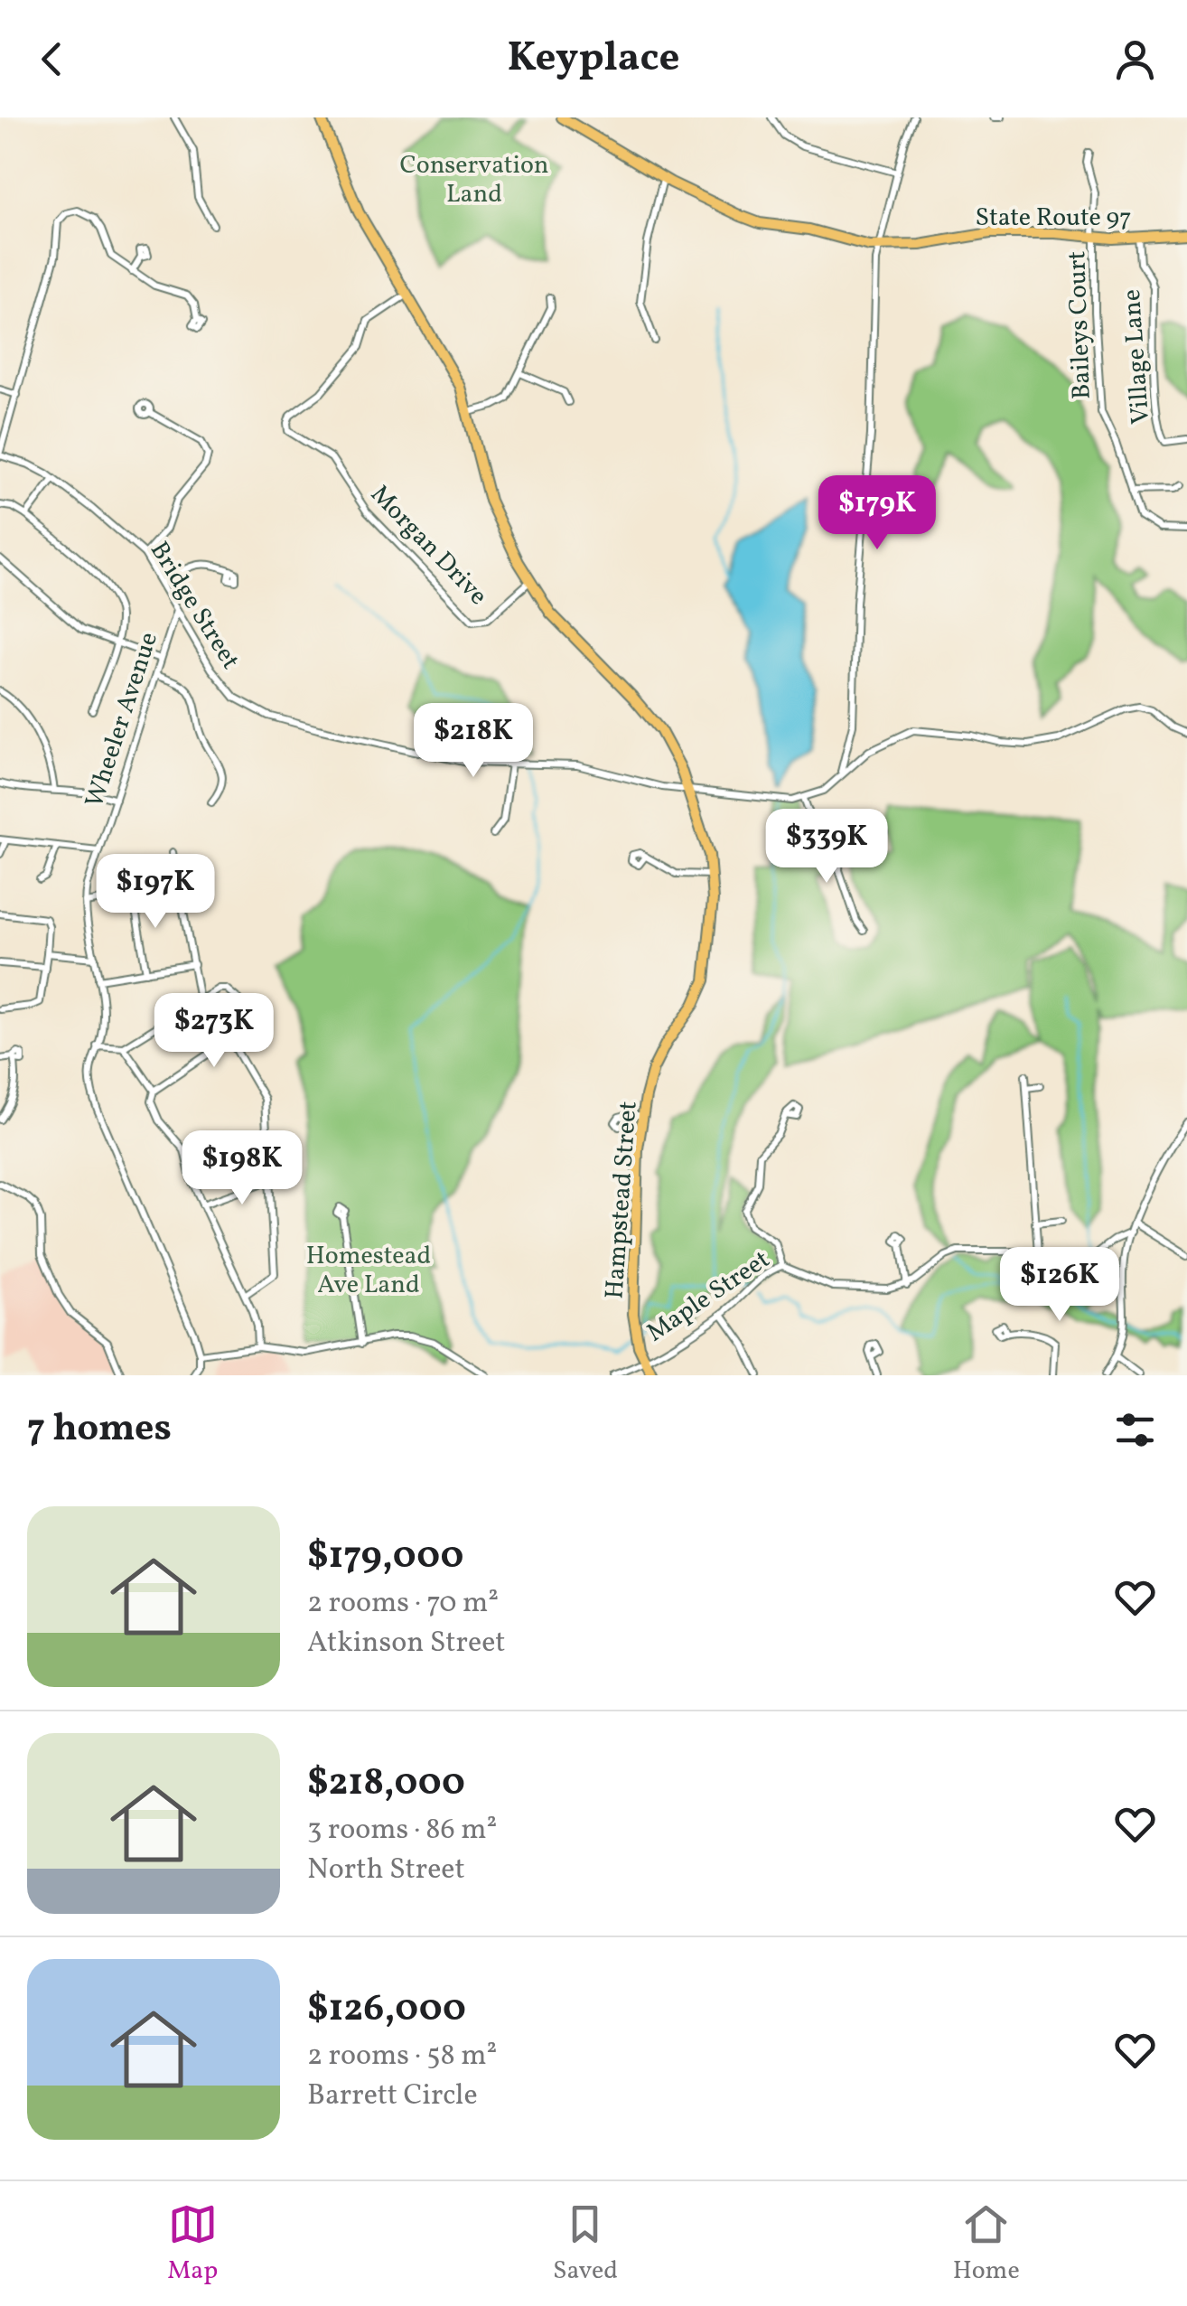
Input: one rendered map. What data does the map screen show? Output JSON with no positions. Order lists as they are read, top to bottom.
{
  "streets": {
    "main road": ["State Route 97", "Hampstead Street"],
    "street": [
      "Baileys Court",
      "Village Lane",
      "Morgan Drive",
      "Bridge Street",
      "Wheeler Avenue",
      "Maple Street"
    ]
  },
  "crossings": [
    ["State Route 97", "Baileys Court"],
    ["State Route 97", "Village Lane"],
    ["Morgan Drive", "Hampstead Street"],
    ["Bridge Street", "Wheeler Avenue"],
    ["Bridge Street", "Hampstead Street"],
    ["Hampstead Street", "Maple Street"]
  ],
  "parks": ["Conservation Land", "Homestead Ave Land"],
  "page": {
    "header": "Keyplace",
    "price": [
      "$179K",
      "$218K",
      "$339K",
      "$197K",
      "$273K",
      "$198K",
      "$126K"
    ],
    "heading": "7 homes",
    "list": [
      {
        "name": "$179,000",
        "note": "2 rooms · 70 m² · Atkinson Street"
      },
      {
        "name": "$218,000",
        "note": "3 rooms · 86 m² · North Street"
      },
      {
        "name": "$126,000",
        "note": "2 rooms · 58 m² · Barrett Circle"
      }
    ],
    "tabs": ["Map", "Saved", "Home"]
  }
}
